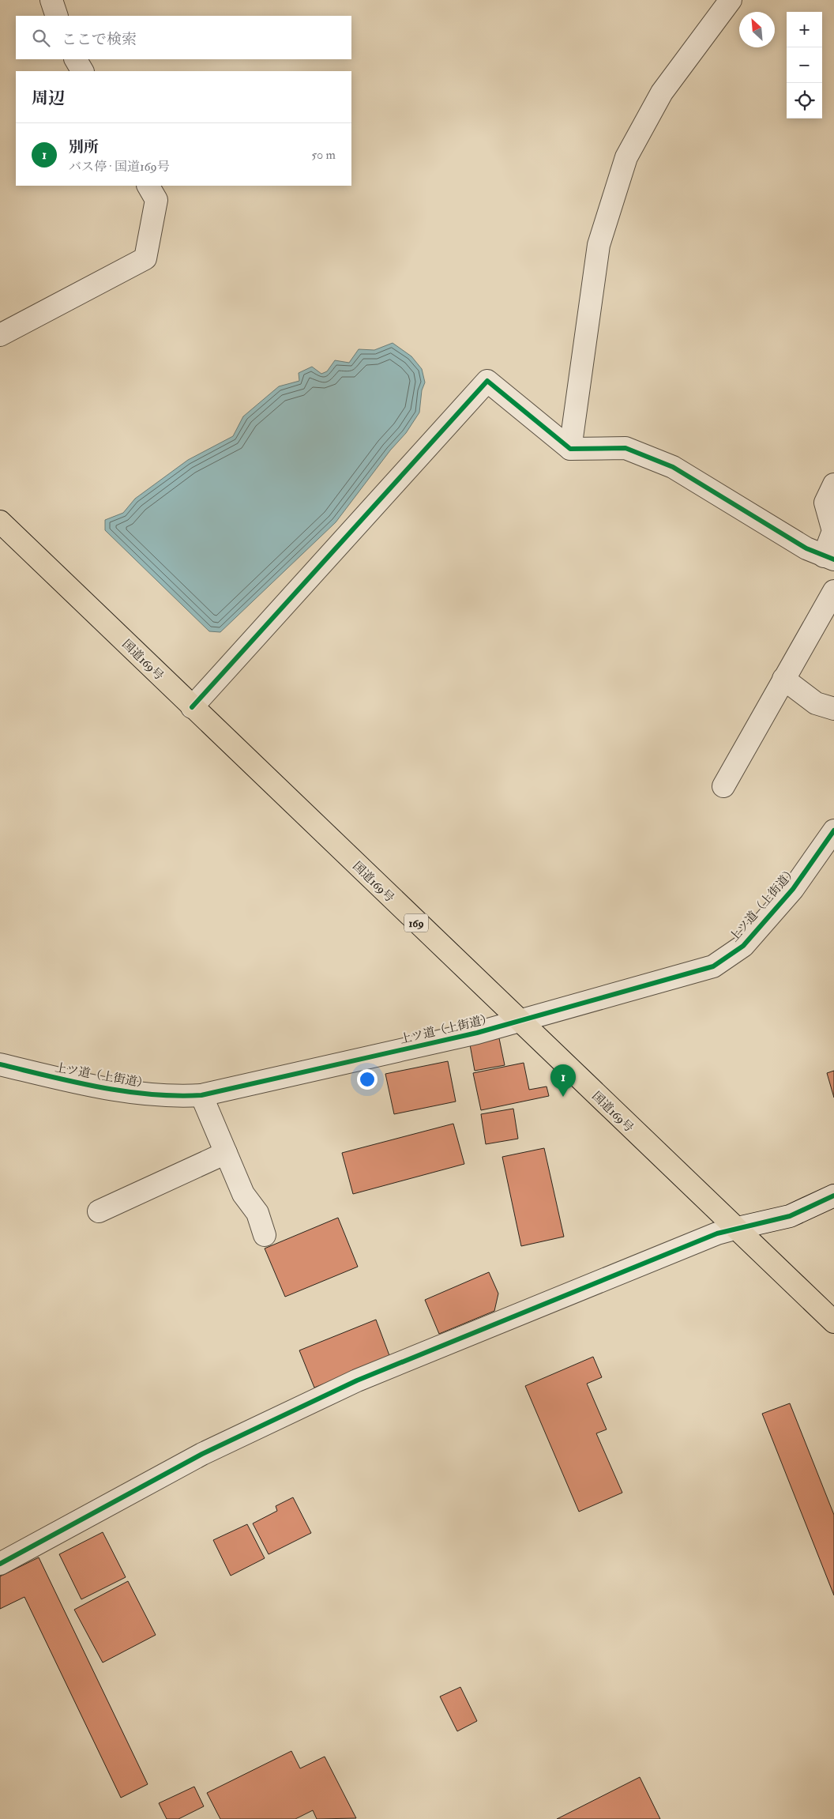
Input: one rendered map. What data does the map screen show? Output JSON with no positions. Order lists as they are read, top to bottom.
{
  "streets": {
    "highway": ["国道169号", "169"],
    "street": ["上ツ道（上街道）"]
  },
  "crossings": [
    ["国道169号", "上ツ道（上街道）"]
  ],
  "north": "top left",
  "page": {
    "map_buttons": ["+", "−"],
    "search": "ここで検索",
    "heading": "周辺",
    "list": [
      {
        "mark": "1",
        "name": "別所",
        "note": "バス停 · 国道169号",
        "value": "50 m"
      }
    ],
    "pins": "1"
  }
}
